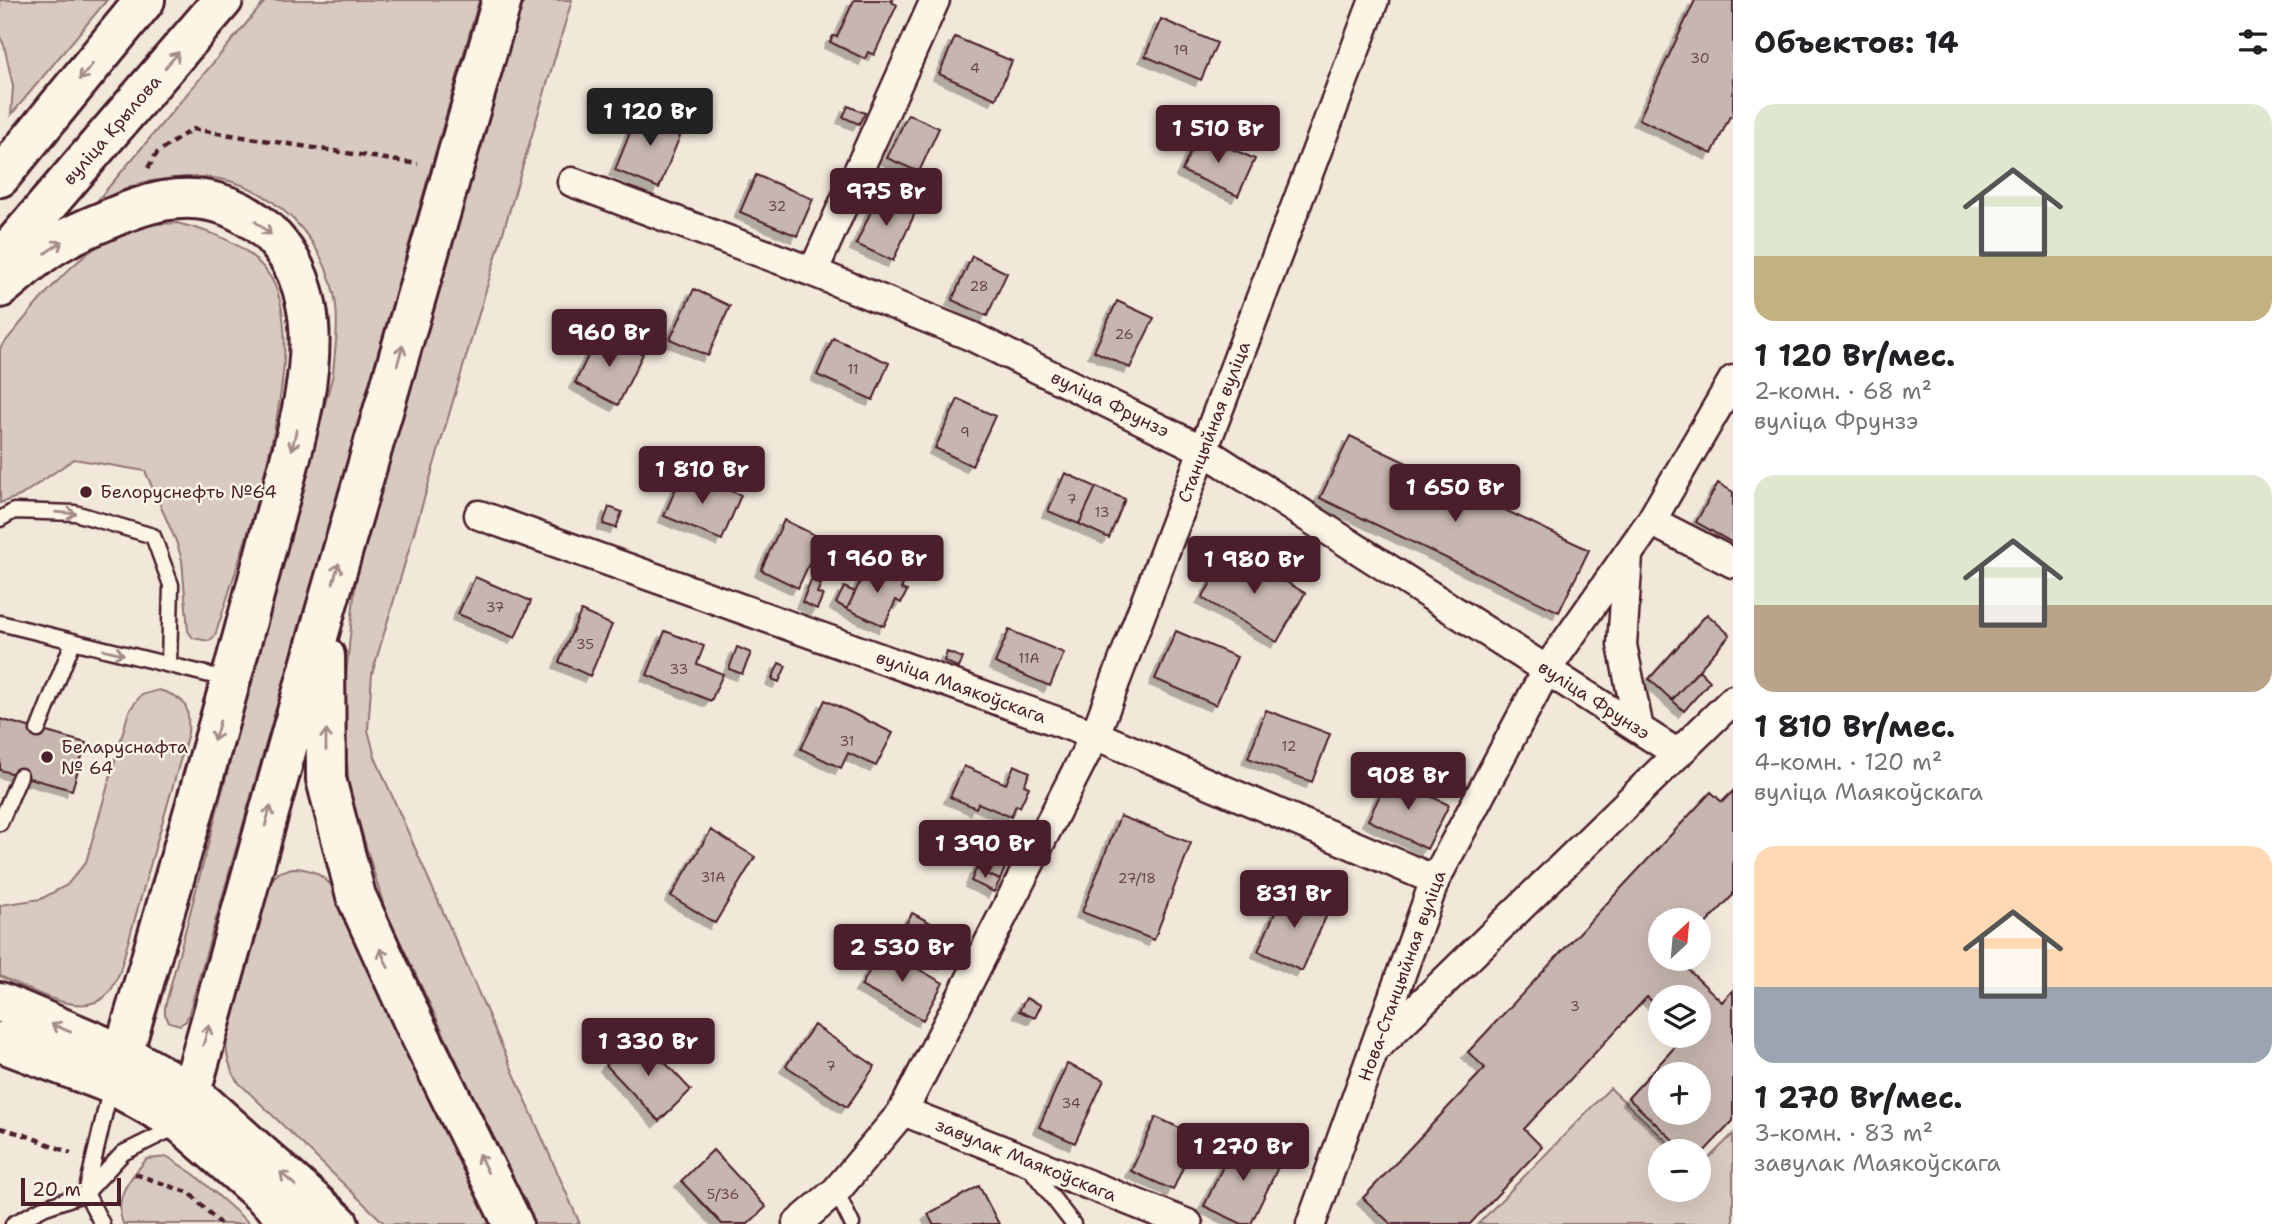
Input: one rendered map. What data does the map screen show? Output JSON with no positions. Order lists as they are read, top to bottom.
{
  "streets": {
    "main road": ["вуліца Крылова"],
    "street": [
      "вуліца Фрунзэ",
      "Станцыйная вуліца",
      "вуліца Маякоўскага",
      "Нова-Станцыйная вуліца",
      "завулак Маякоўскага"
    ]
  },
  "crossings": [
    ["вуліца Фрунзэ", "Станцыйная вуліца"],
    ["вуліца Фрунзэ", "Нова-Станцыйная вуліца"],
    ["Станцыйная вуліца", "вуліца Маякоўскага"],
    ["Станцыйная вуліца", "завулак Маякоўскага"],
    ["вуліца Маякоўскага", "Нова-Станцыйная вуліца"]
  ],
  "places": ["Белоруснефть №64", "Беларуснафта № 64"],
  "house_numbers": [
    "19",
    "30",
    "4",
    "32",
    "28",
    "26",
    "11",
    "9",
    "7",
    "13",
    "37",
    "35",
    "11А",
    "33",
    "31",
    "12",
    "31А",
    "27/18",
    "3",
    "7",
    "34",
    "5/36"
  ],
  "scale_bar": "20 m",
  "north": "top right",
  "page": {
    "heading": "Объектов: 14",
    "list": [
      {
        "name": "1 120 Br/мес.",
        "note": "2-комн. · 68 m² · вуліца Фрунзэ"
      },
      {
        "name": "1 810 Br/мес.",
        "note": "4-комн. · 120 m² · вуліца Маякоўскага"
      },
      {
        "name": "1 270 Br/мес.",
        "note": "3-комн. · 83 m² · завулак Маякоўскага"
      }
    ],
    "price": [
      "1 120 Br",
      "1 510 Br",
      "975 Br",
      "960 Br",
      "1 810 Br",
      "1 650 Br",
      "1 960 Br",
      "1 980 Br",
      "908 Br",
      "1 390 Br",
      "831 Br",
      "2 530 Br",
      "1 330 Br",
      "1 270 Br"
    ],
    "map_buttons": ["+", "−"],
    "scale": "20 m"
  }
}
